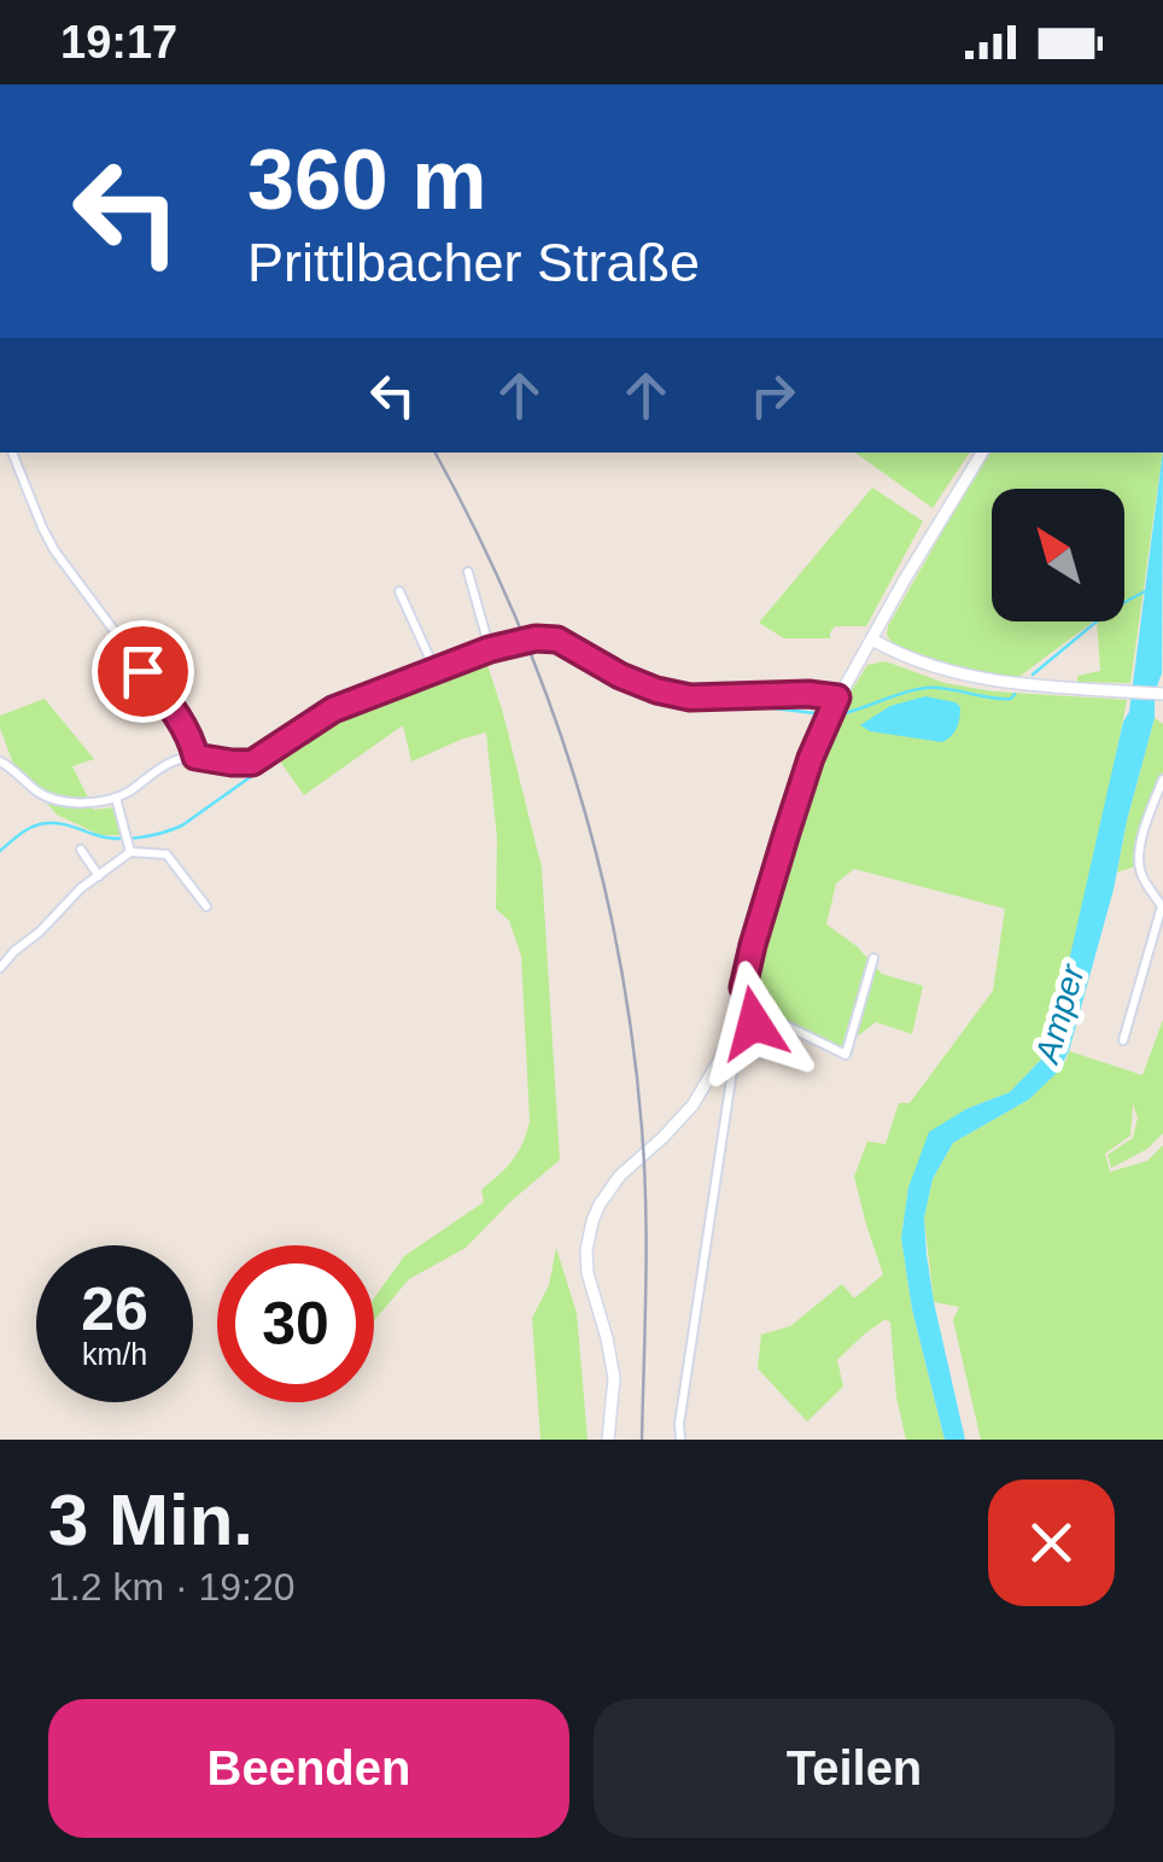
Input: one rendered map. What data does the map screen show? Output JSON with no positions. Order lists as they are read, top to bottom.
{
  "water": ["Amper"],
  "north": "top left",
  "page": {
    "status": "19:17",
    "turn": ["360 m", "Prittlbacher Straße"],
    "speed": "26 km/h",
    "limit": "30",
    "heading": ["3 Min.", "1.2 km · 19:20"],
    "buttons": ["Beenden", "Teilen"]
  }
}
